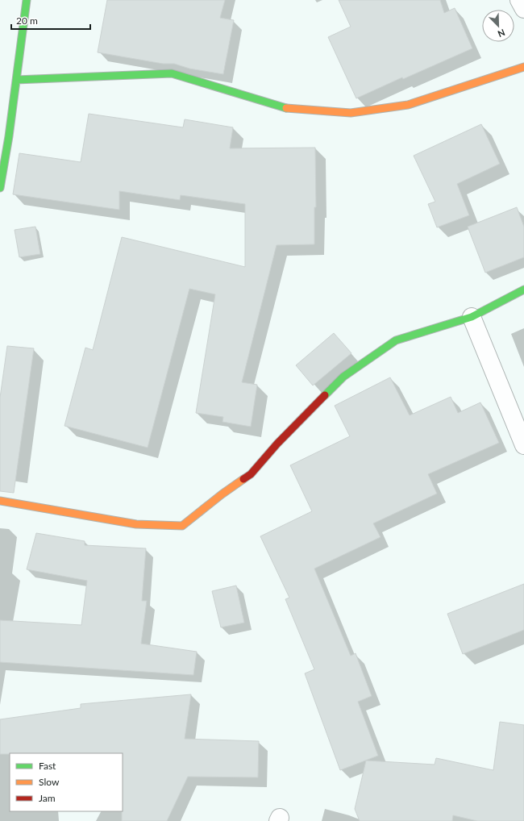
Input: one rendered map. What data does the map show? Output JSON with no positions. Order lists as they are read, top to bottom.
{
  "legend": ["Fast", "Slow", "Jam"],
  "scale_bar": "20 m",
  "north": "bottom right"
}
